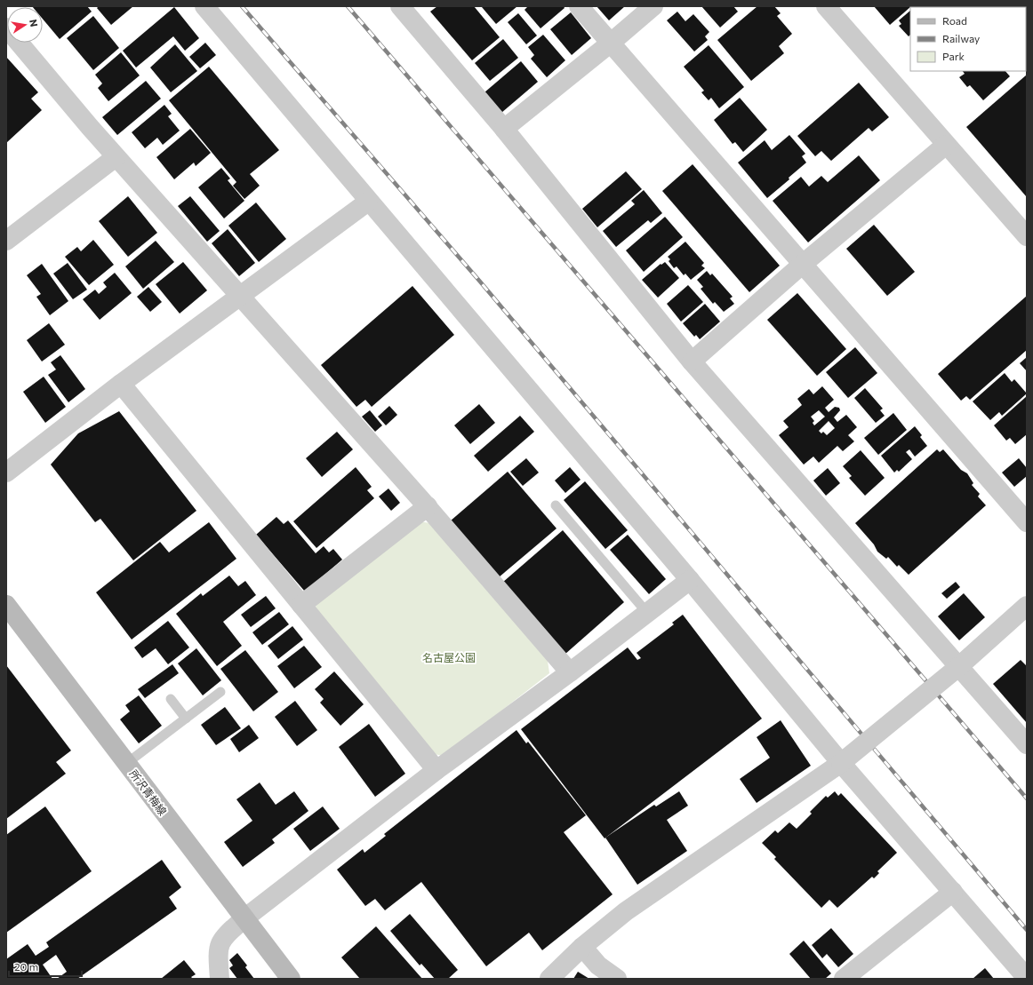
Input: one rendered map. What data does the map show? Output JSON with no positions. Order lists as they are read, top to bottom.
{
  "streets": {
    "main road": ["所沢青梅線"]
  },
  "parks": ["名古屋公園"],
  "legend": ["Road", "Railway", "Park"],
  "scale_bar": "20 m",
  "north": "right"
}
